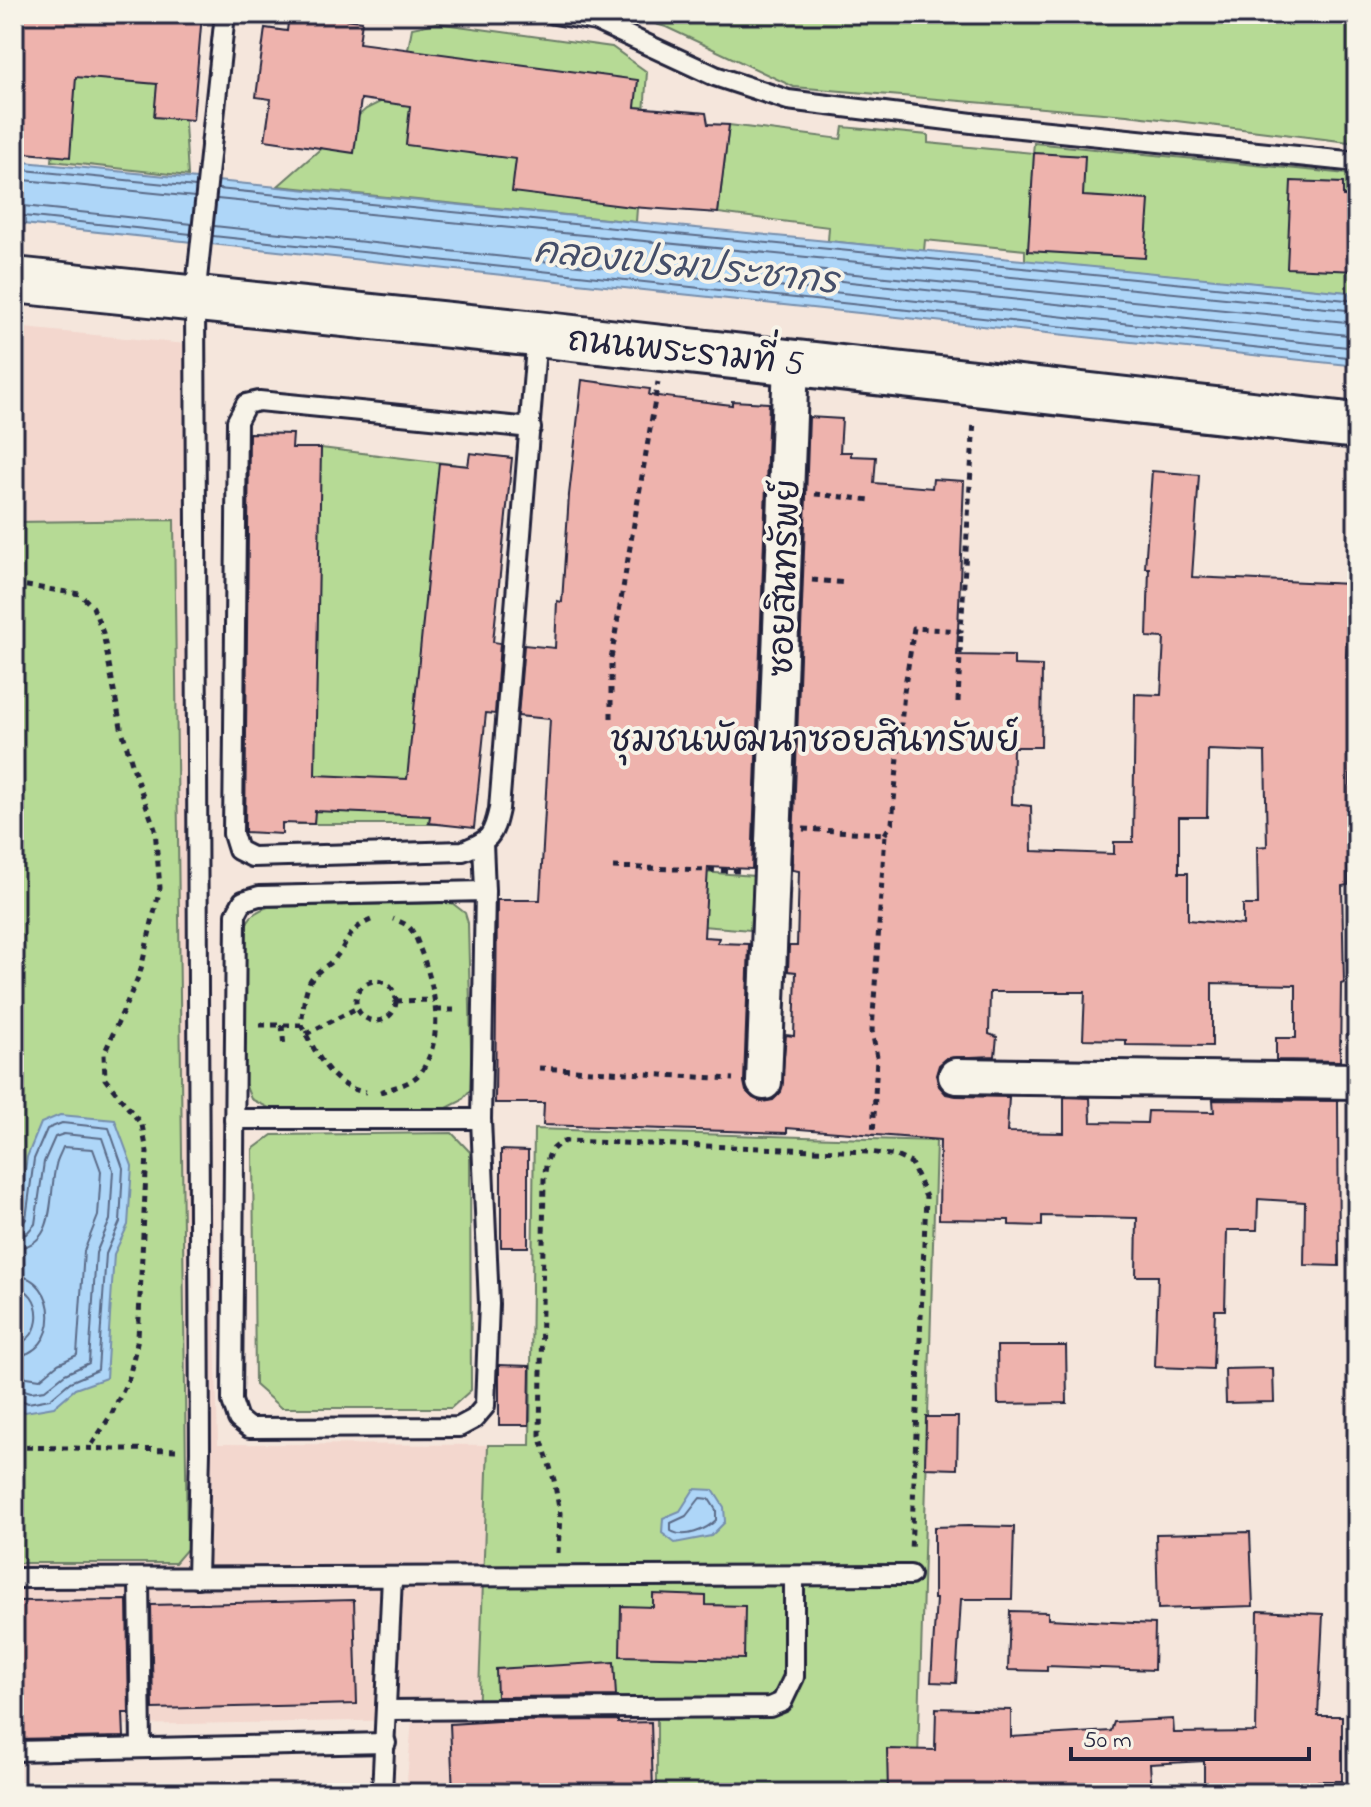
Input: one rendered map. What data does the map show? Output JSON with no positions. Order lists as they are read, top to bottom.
{
  "streets": {
    "main road": ["ถนนพระรามที่ 5"],
    "street": ["ซอยสินทรัพย์"]
  },
  "crossings": [
    ["ถนนพระรามที่ 5", "ซอยสินทรัพย์"]
  ],
  "districts": ["ชุมชนพัฒนาซอยสินทรัพย์"],
  "water": ["คลองเปรมประชากร"],
  "scale_bar": "50 m"
}
